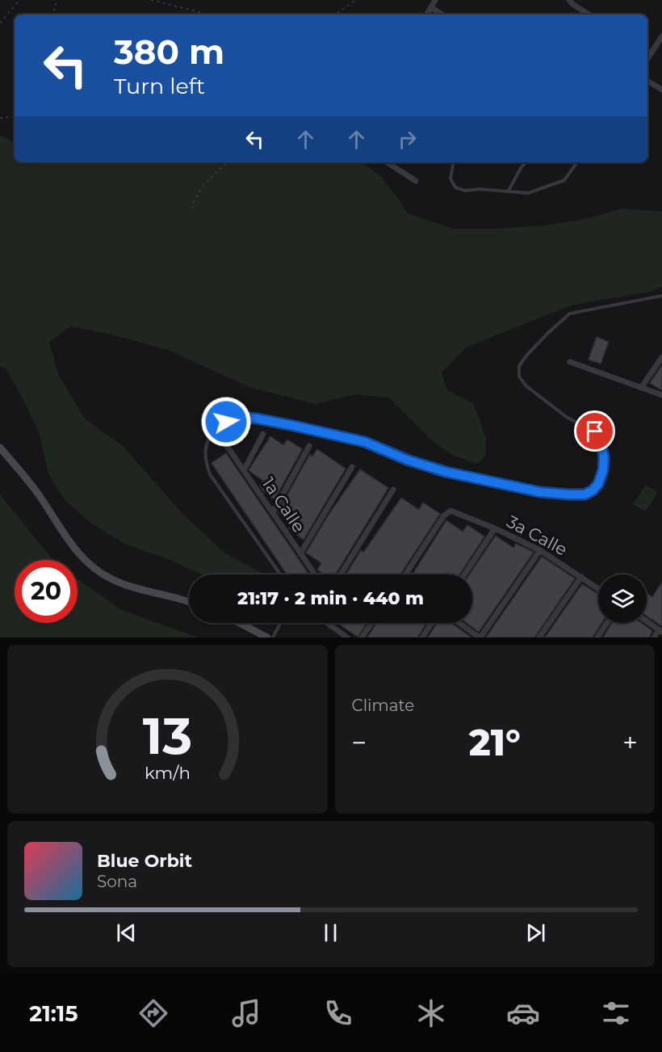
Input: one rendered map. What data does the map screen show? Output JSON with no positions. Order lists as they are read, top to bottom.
{
  "streets": {
    "street": ["1a Calle", "3a Calle"]
  },
  "page": {
    "turn": ["380 m", "Turn left"],
    "limit": "20",
    "trip": "21:17 · 2 min · 440 m",
    "tile": "Climate",
    "heat": ["−", "21°", "+"],
    "song": ["Blue Orbit", "Sona"],
    "tabs": "21:15",
    "gauge": ["13", "km/h"]
  }
}
